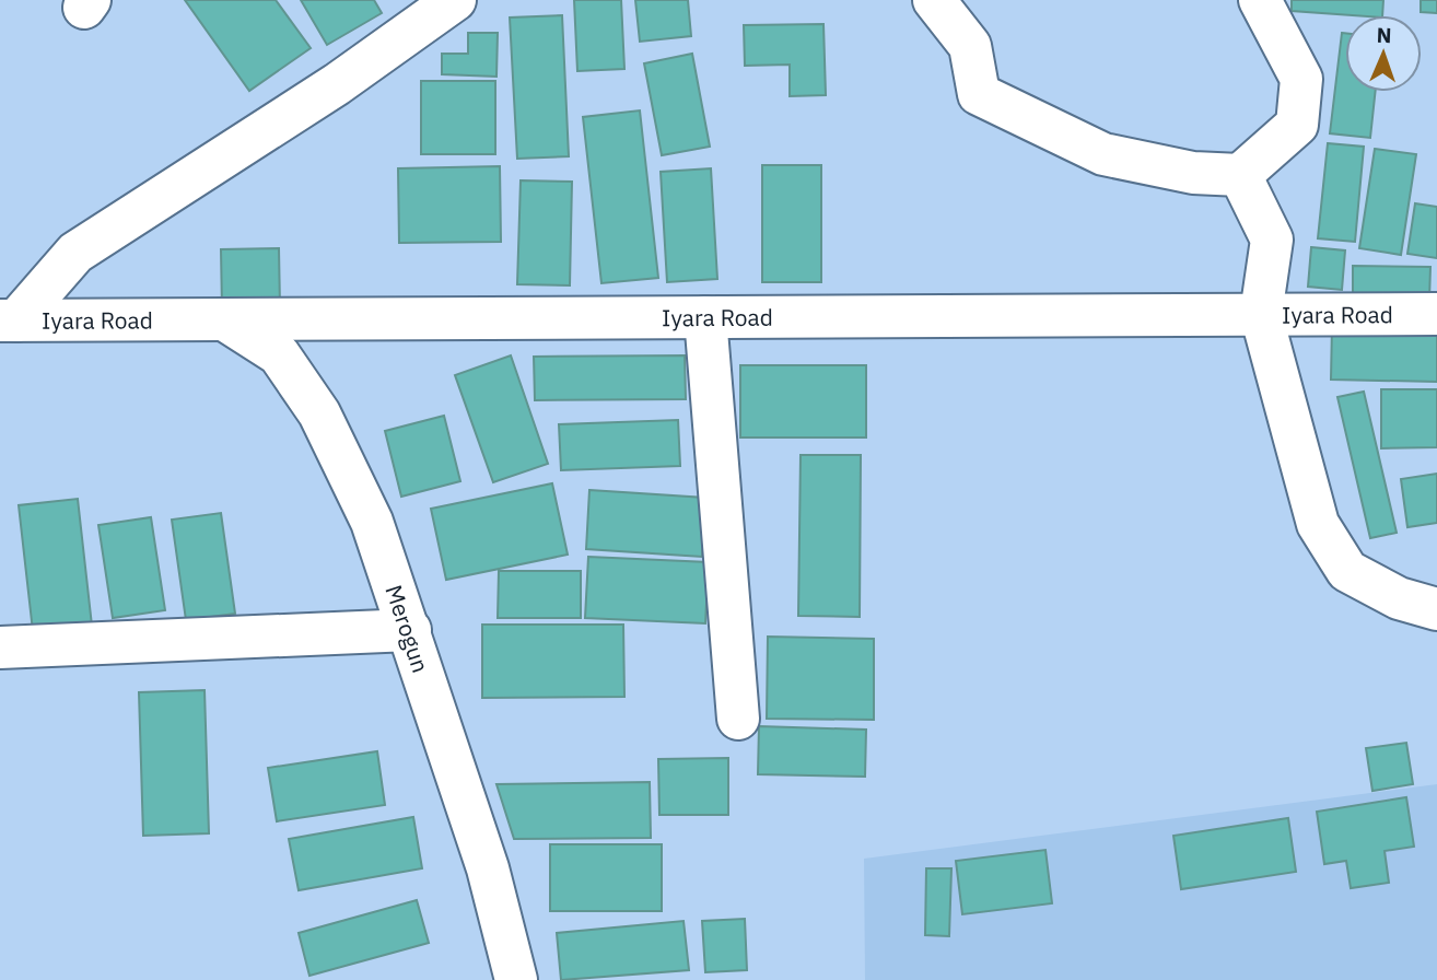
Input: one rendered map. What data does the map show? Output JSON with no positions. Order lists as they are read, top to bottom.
{
  "streets": {
    "street": ["Iyara Road", "Merogun"]
  },
  "crossings": [
    ["Iyara Road", "Merogun"]
  ],
  "north": "top"
}
